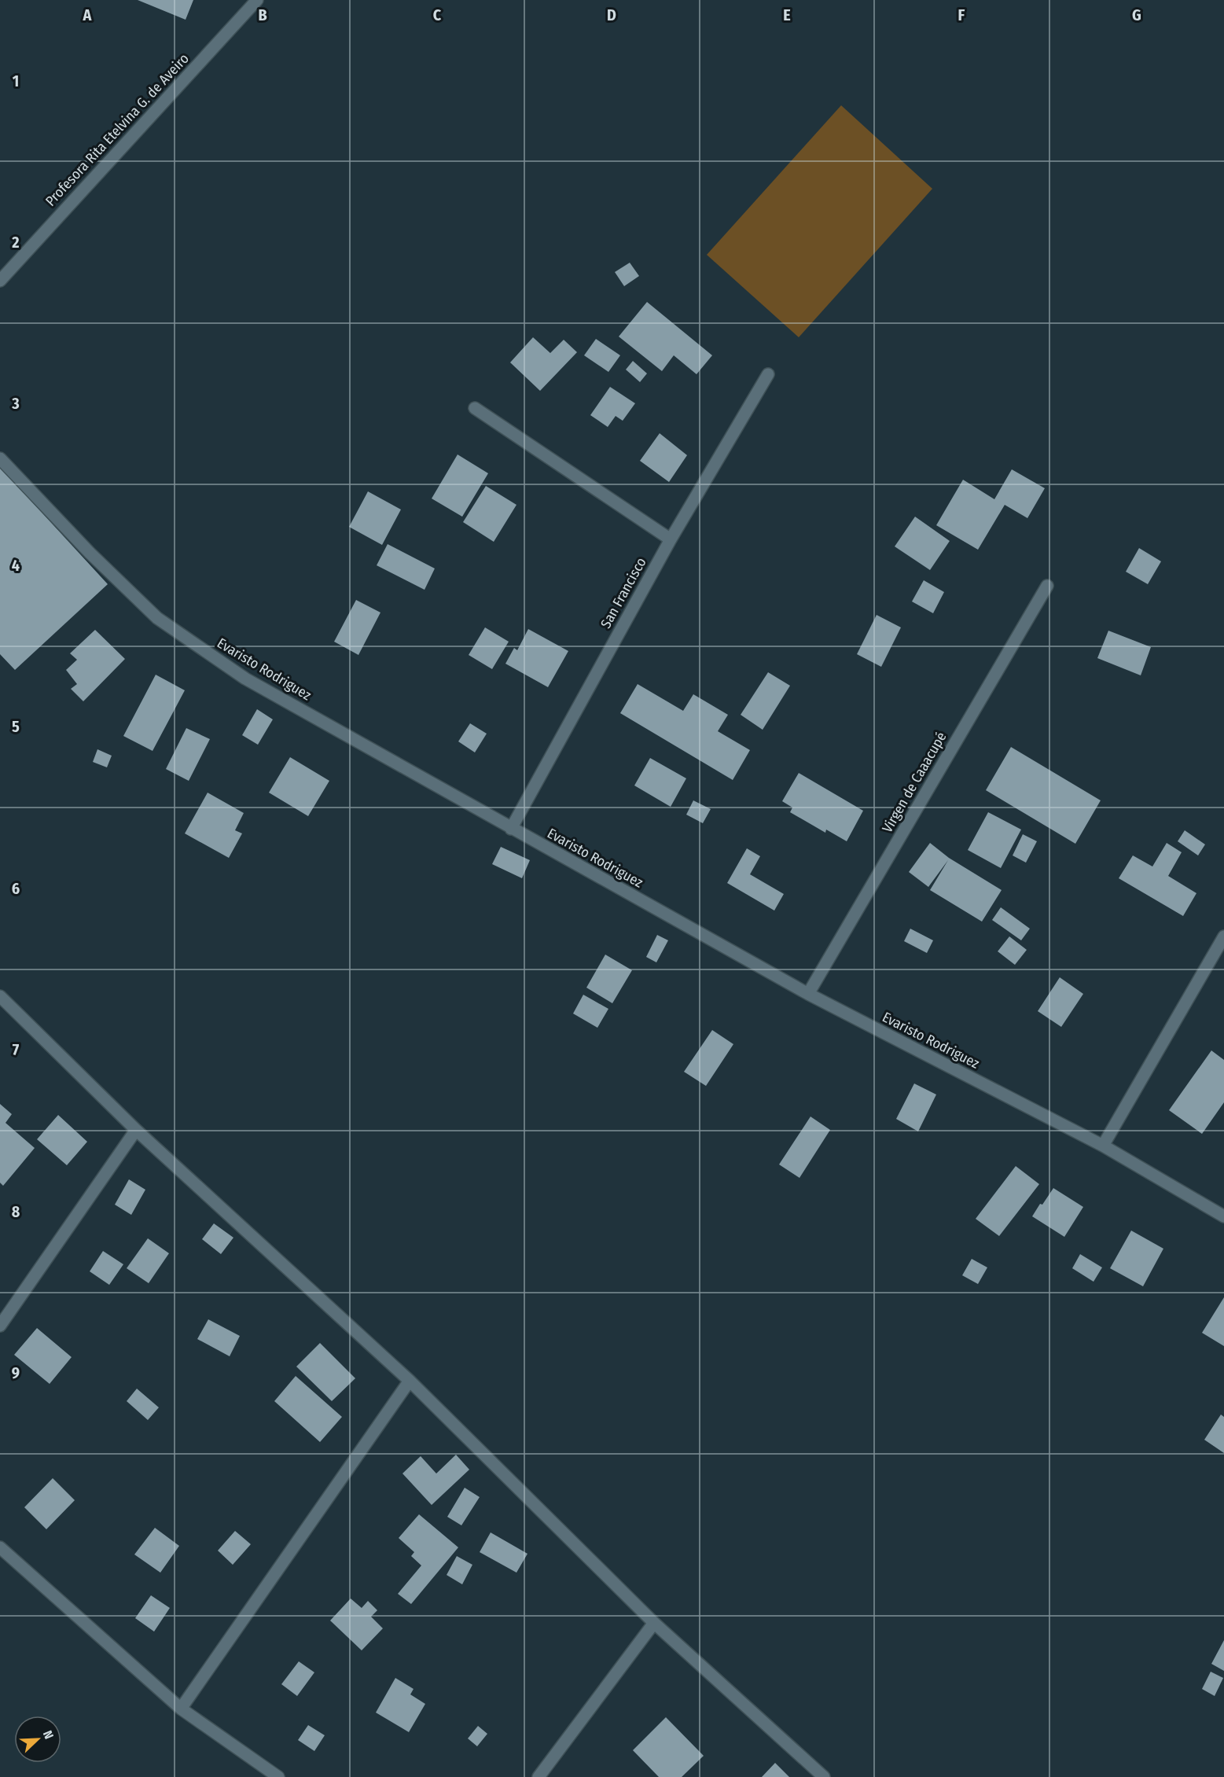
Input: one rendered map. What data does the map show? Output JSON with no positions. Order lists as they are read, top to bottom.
{
  "streets": {
    "street": [
      "Profesora Rita Etelvina G. de Aveiro",
      "San Francisco",
      "Evaristo Rodriguez",
      "Virgen de Caaacupé"
    ]
  },
  "crossings": [
    ["San Francisco", "Evaristo Rodriguez"],
    ["Evaristo Rodriguez", "Virgen de Caaacupé"]
  ],
  "north": "top right",
  "grid": {
    "columns": [
      "A",
      "B",
      "C",
      "D",
      "E",
      "F",
      "G"
    ],
    "rows": [
      "1",
      "2",
      "3",
      "4",
      "5",
      "6",
      "7",
      "8",
      "9"
    ]
  }
}
